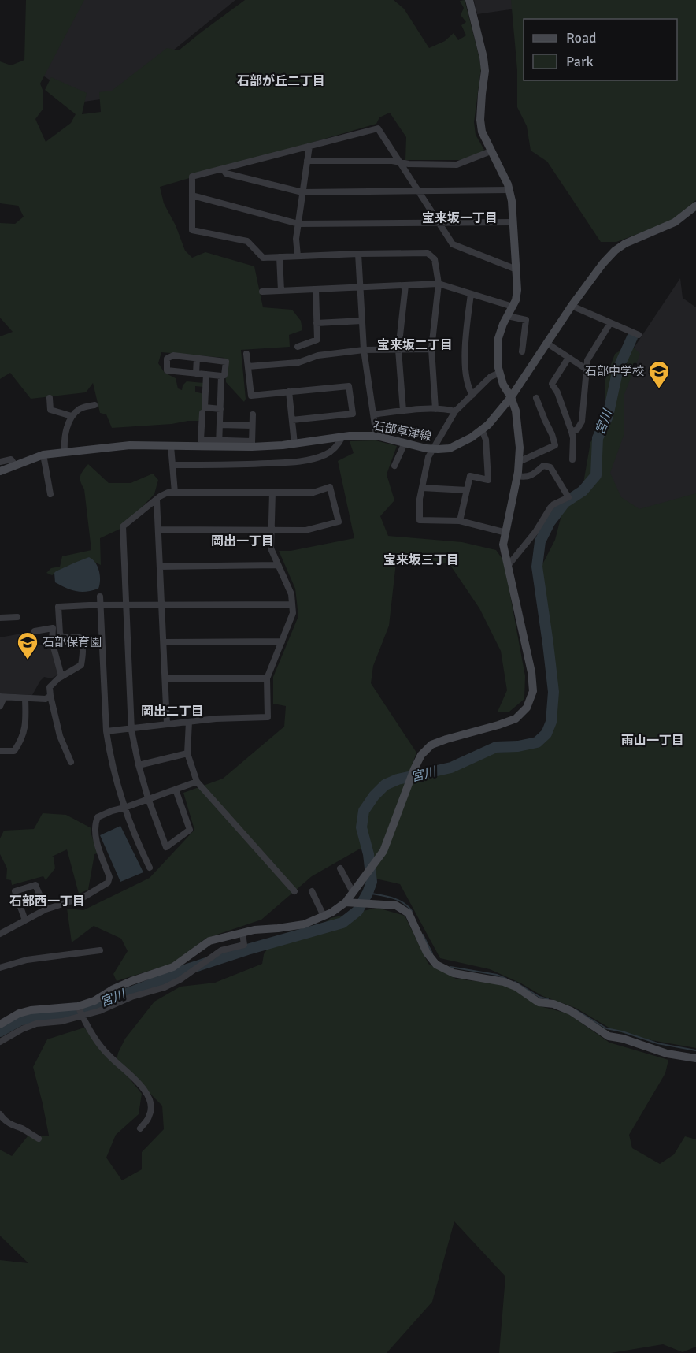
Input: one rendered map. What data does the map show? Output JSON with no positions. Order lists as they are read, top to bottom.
{
  "streets": {
    "street": ["石部草津線"]
  },
  "districts": [
    "石部が丘二丁目",
    "宝来坂一丁目",
    "宝来坂二丁目",
    "岡出一丁目",
    "宝来坂三丁目",
    "岡出二丁目",
    "雨山一丁目",
    "石部西一丁目"
  ],
  "water": ["宮川"],
  "places": {
    "school or university": ["石部中学校", "石部保育園"]
  },
  "legend": ["Road", "Park"]
}
